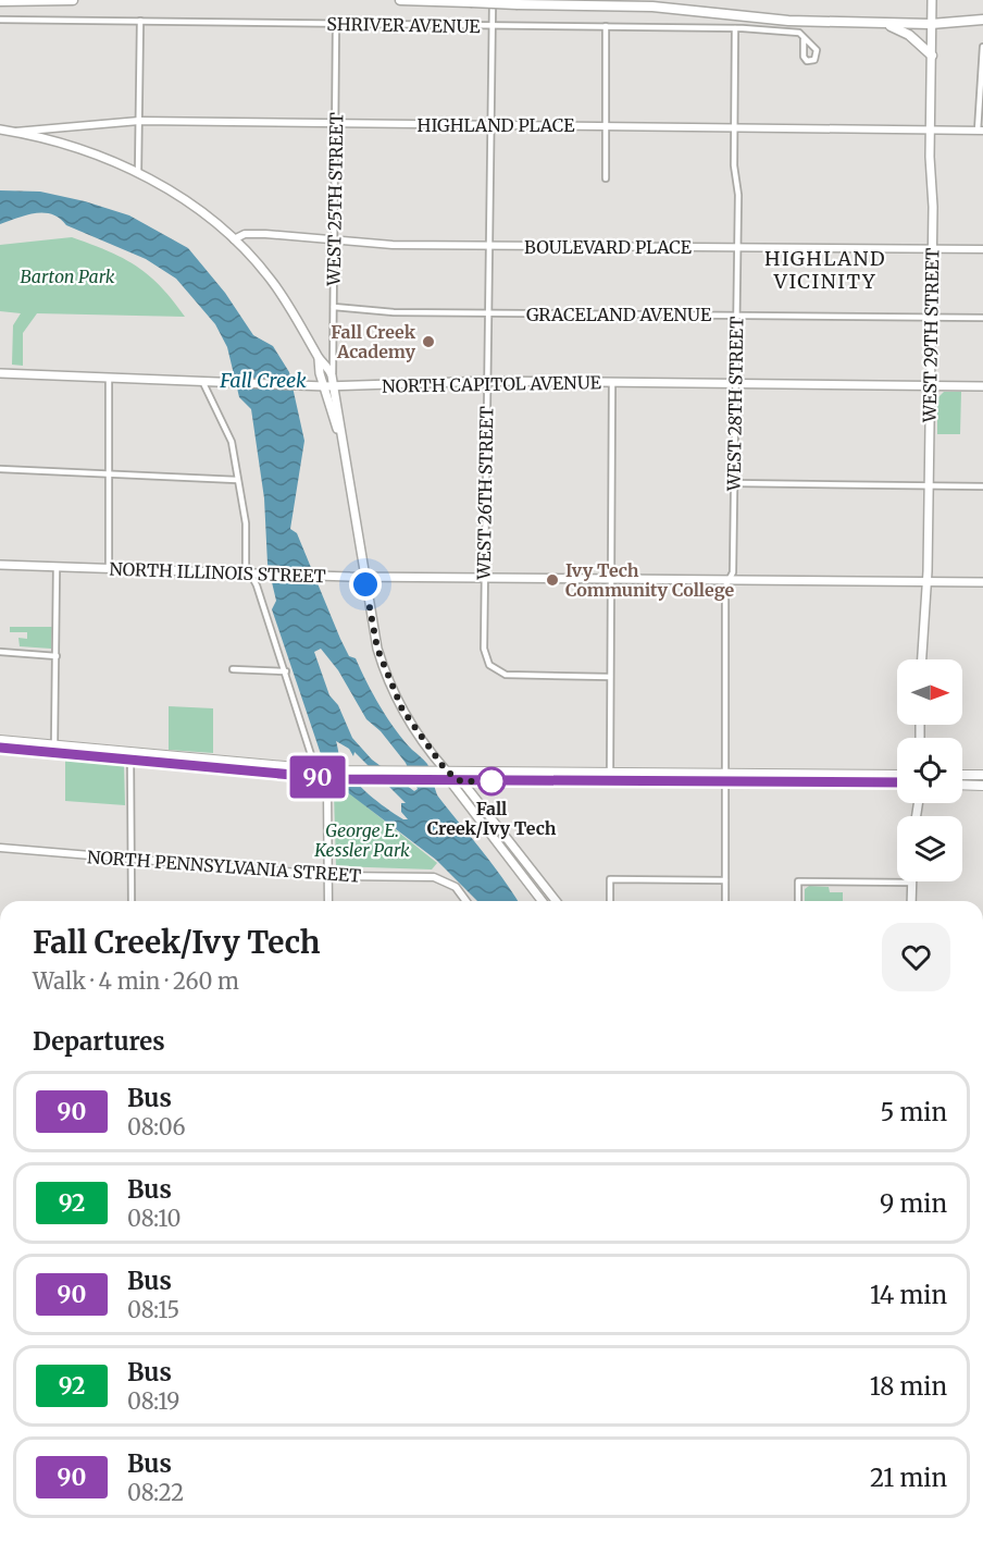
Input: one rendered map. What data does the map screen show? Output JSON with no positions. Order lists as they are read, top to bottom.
{
  "streets": {
    "main road": ["WEST 29TH STREET", "NORTH CAPITOL AVENUE", "NORTH ILLINOIS STREET"],
    "street": [
      "SHRIVER AVENUE",
      "HIGHLAND PLACE",
      "WEST 25TH STREET",
      "BOULEVARD PLACE",
      "GRACELAND AVENUE",
      "WEST 28TH STREET",
      "WEST 26TH STREET",
      "NORTH PENNSYLVANIA STREET"
    ]
  },
  "crossings": [
    ["SHRIVER AVENUE", "WEST 25TH STREET"],
    ["SHRIVER AVENUE", "WEST 28TH STREET"],
    ["SHRIVER AVENUE", "WEST 26TH STREET"],
    ["HIGHLAND PLACE", "WEST 25TH STREET"],
    ["HIGHLAND PLACE", "WEST 29TH STREET"],
    ["HIGHLAND PLACE", "WEST 28TH STREET"],
    ["HIGHLAND PLACE", "WEST 26TH STREET"],
    ["WEST 25TH STREET", "BOULEVARD PLACE"],
    ["WEST 25TH STREET", "GRACELAND AVENUE"],
    ["BOULEVARD PLACE", "WEST 29TH STREET"],
    ["BOULEVARD PLACE", "WEST 28TH STREET"],
    ["BOULEVARD PLACE", "WEST 26TH STREET"],
    ["GRACELAND AVENUE", "WEST 29TH STREET"],
    ["GRACELAND AVENUE", "WEST 28TH STREET"],
    ["GRACELAND AVENUE", "WEST 26TH STREET"],
    ["WEST 29TH STREET", "NORTH CAPITOL AVENUE"],
    ["WEST 29TH STREET", "NORTH ILLINOIS STREET"],
    ["NORTH CAPITOL AVENUE", "WEST 28TH STREET"],
    ["NORTH CAPITOL AVENUE", "WEST 26TH STREET"],
    ["WEST 28TH STREET", "NORTH ILLINOIS STREET"],
    ["WEST 26TH STREET", "NORTH ILLINOIS STREET"]
  ],
  "districts": ["HIGHLAND VICINITY"],
  "water": ["Fall Creek"],
  "parks": ["Barton Park", "George E. Kessler Park"],
  "places": ["Fall Creek Academy", "Ivy Tech Community College", "Fall Creek/Ivy Tech"],
  "lines": ["bus line 90"],
  "north": "right",
  "page": {
    "on_map": "90",
    "heading": [
      ["Fall Creek/Ivy Tech", "Walk · 4 min · 260 m"],
      "Departures"
    ],
    "list": [
      {
        "mark": "90",
        "name": "Bus",
        "note": "08:06",
        "value": "5 min"
      },
      {
        "mark": "92",
        "name": "Bus",
        "note": "08:10",
        "value": "9 min"
      },
      {
        "mark": "90",
        "name": "Bus",
        "note": "08:15",
        "value": "14 min"
      },
      {
        "mark": "92",
        "name": "Bus",
        "note": "08:19",
        "value": "18 min"
      },
      {
        "mark": "90",
        "name": "Bus",
        "note": "08:22",
        "value": "21 min"
      }
    ]
  }
}
